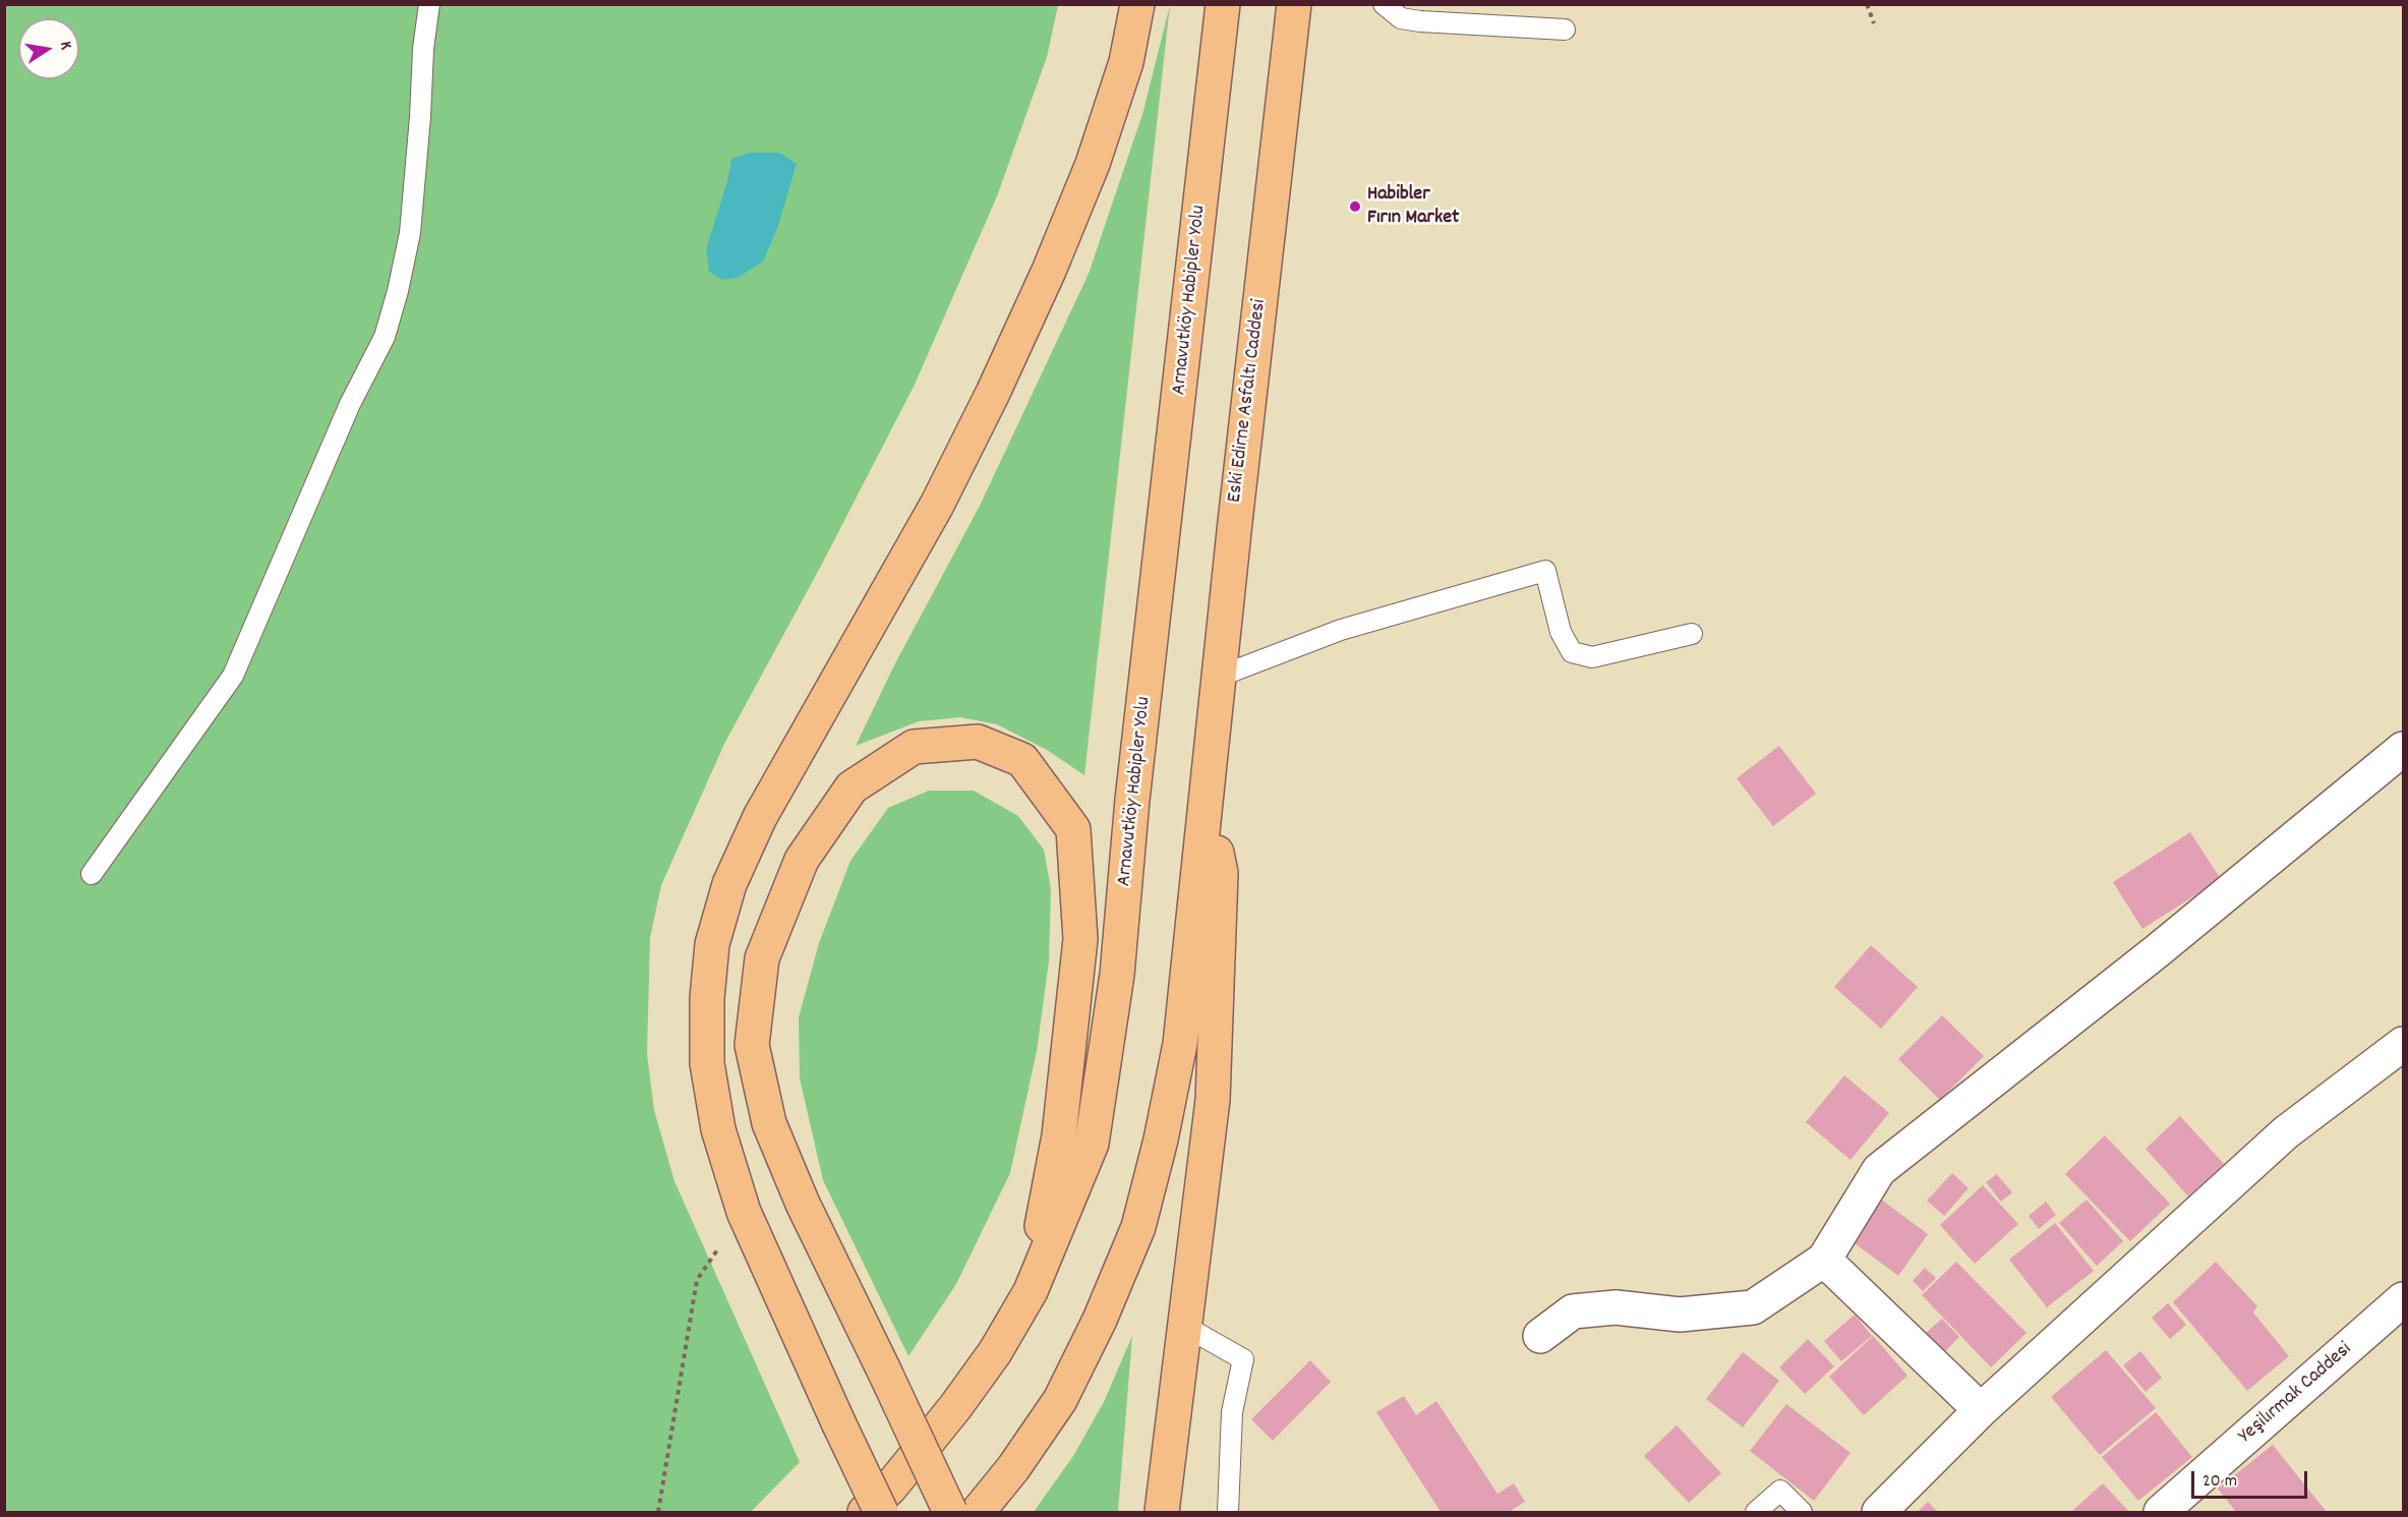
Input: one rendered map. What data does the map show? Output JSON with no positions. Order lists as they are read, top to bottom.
{
  "streets": {
    "highway": ["Arnavutköy Habipler Yolu", "Eski Edirne Asfaltı Caddesi"],
    "street": ["Yeşilırmak Caddesi"]
  },
  "places": ["Habibler Fırın Market"],
  "scale_bar": "20 m",
  "north": "right"
}
